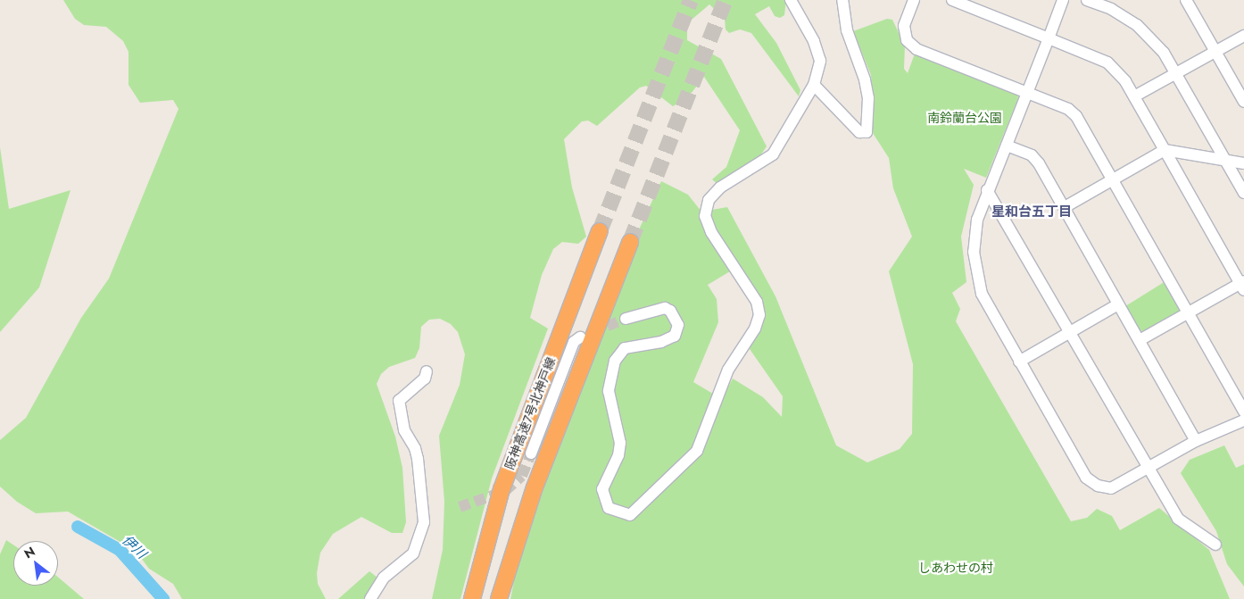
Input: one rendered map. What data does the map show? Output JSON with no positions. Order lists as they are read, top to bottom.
{
  "streets": {
    "highway": ["阪神高速7号北神戸線"]
  },
  "districts": ["星和台五丁目"],
  "water": ["伊川"],
  "parks": ["南鈴蘭台公園", "しあわせの村"],
  "north": "top left"
}
